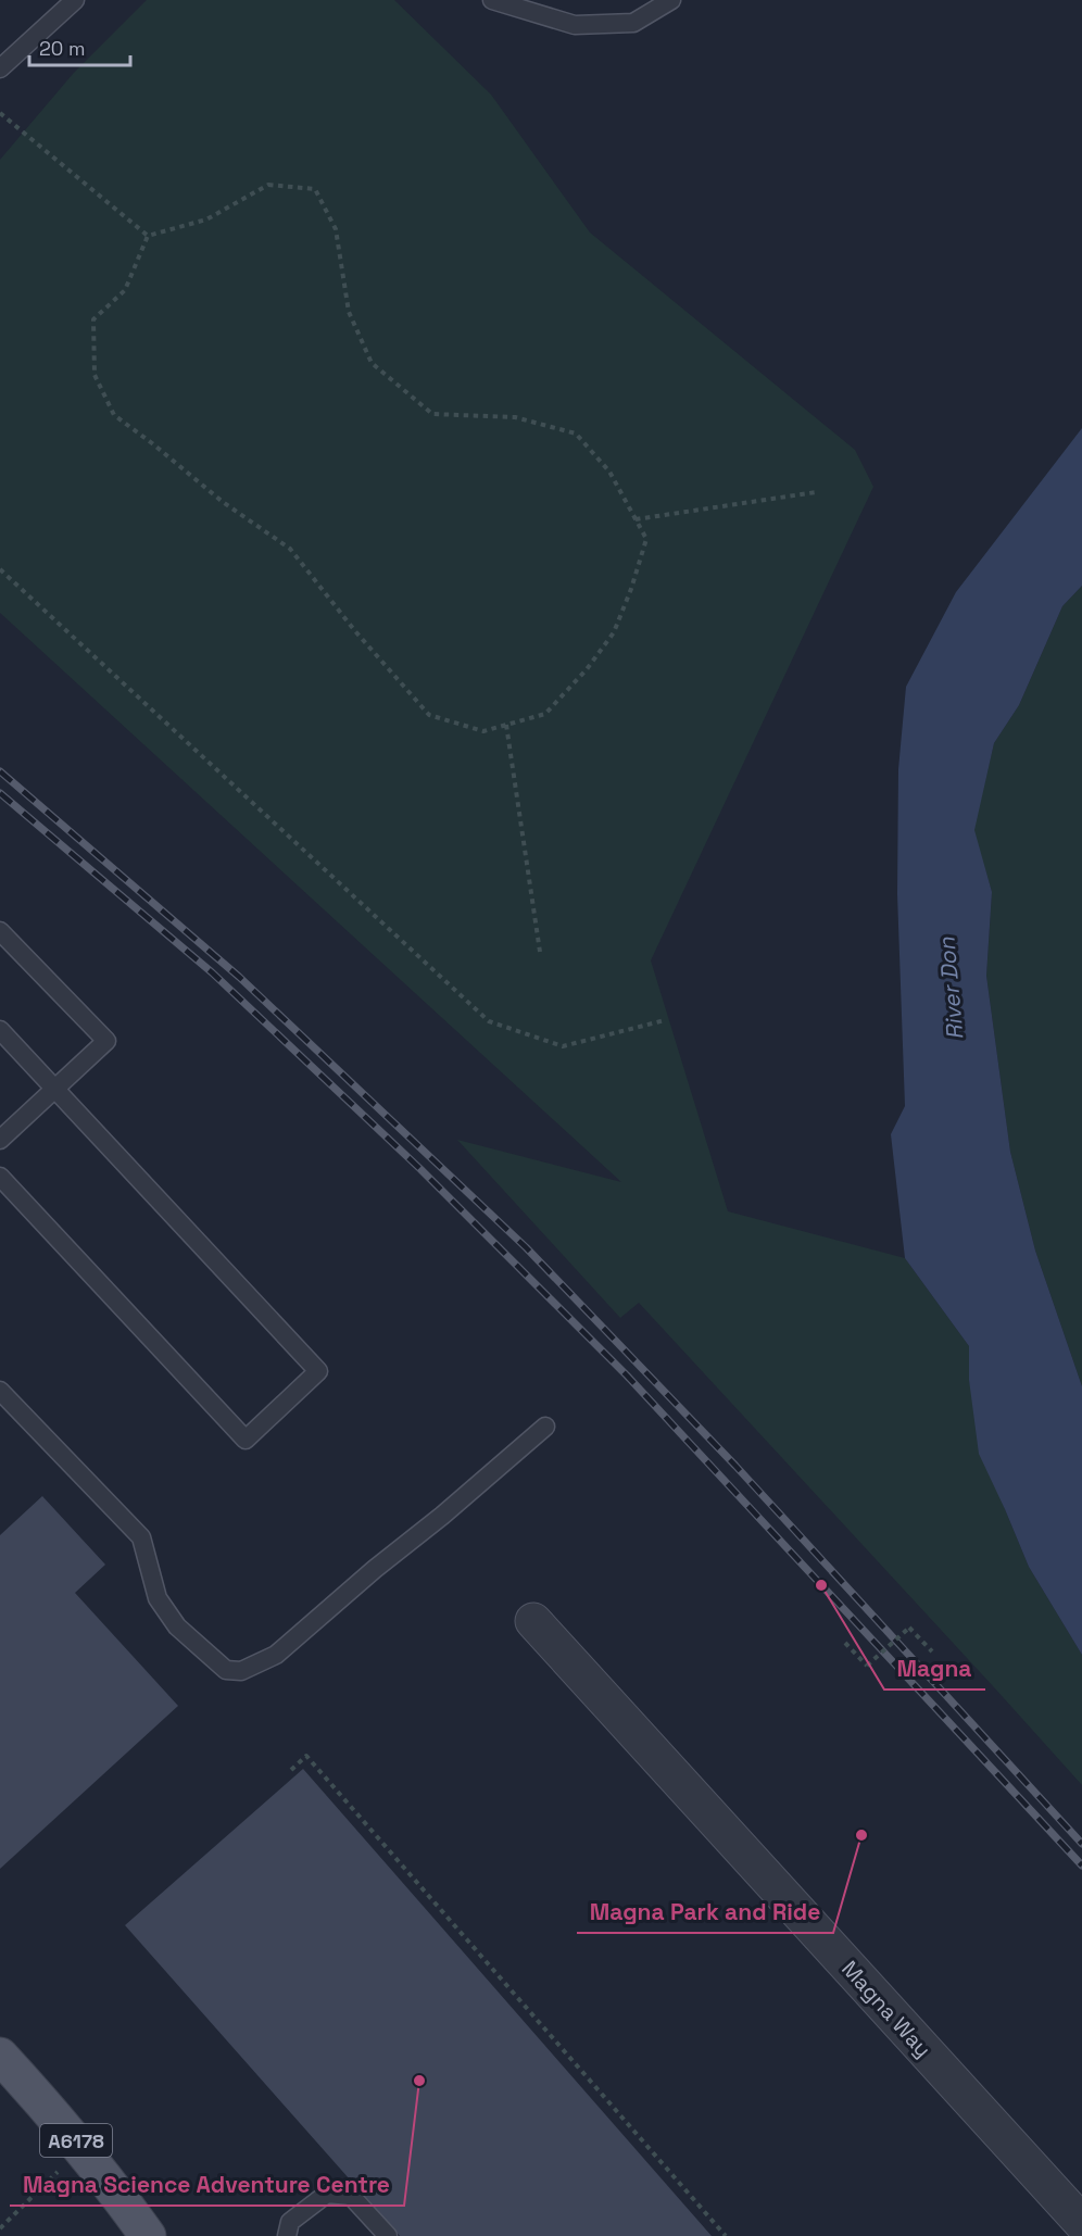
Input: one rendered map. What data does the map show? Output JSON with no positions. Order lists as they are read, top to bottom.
{
  "streets": {
    "main road": ["A6178"],
    "street": ["Magna Way"]
  },
  "water": ["River Don"],
  "places": ["Magna", "Magna Park and Ride", "Magna Science Adventure Centre"],
  "scale_bar": "20 m"
}
